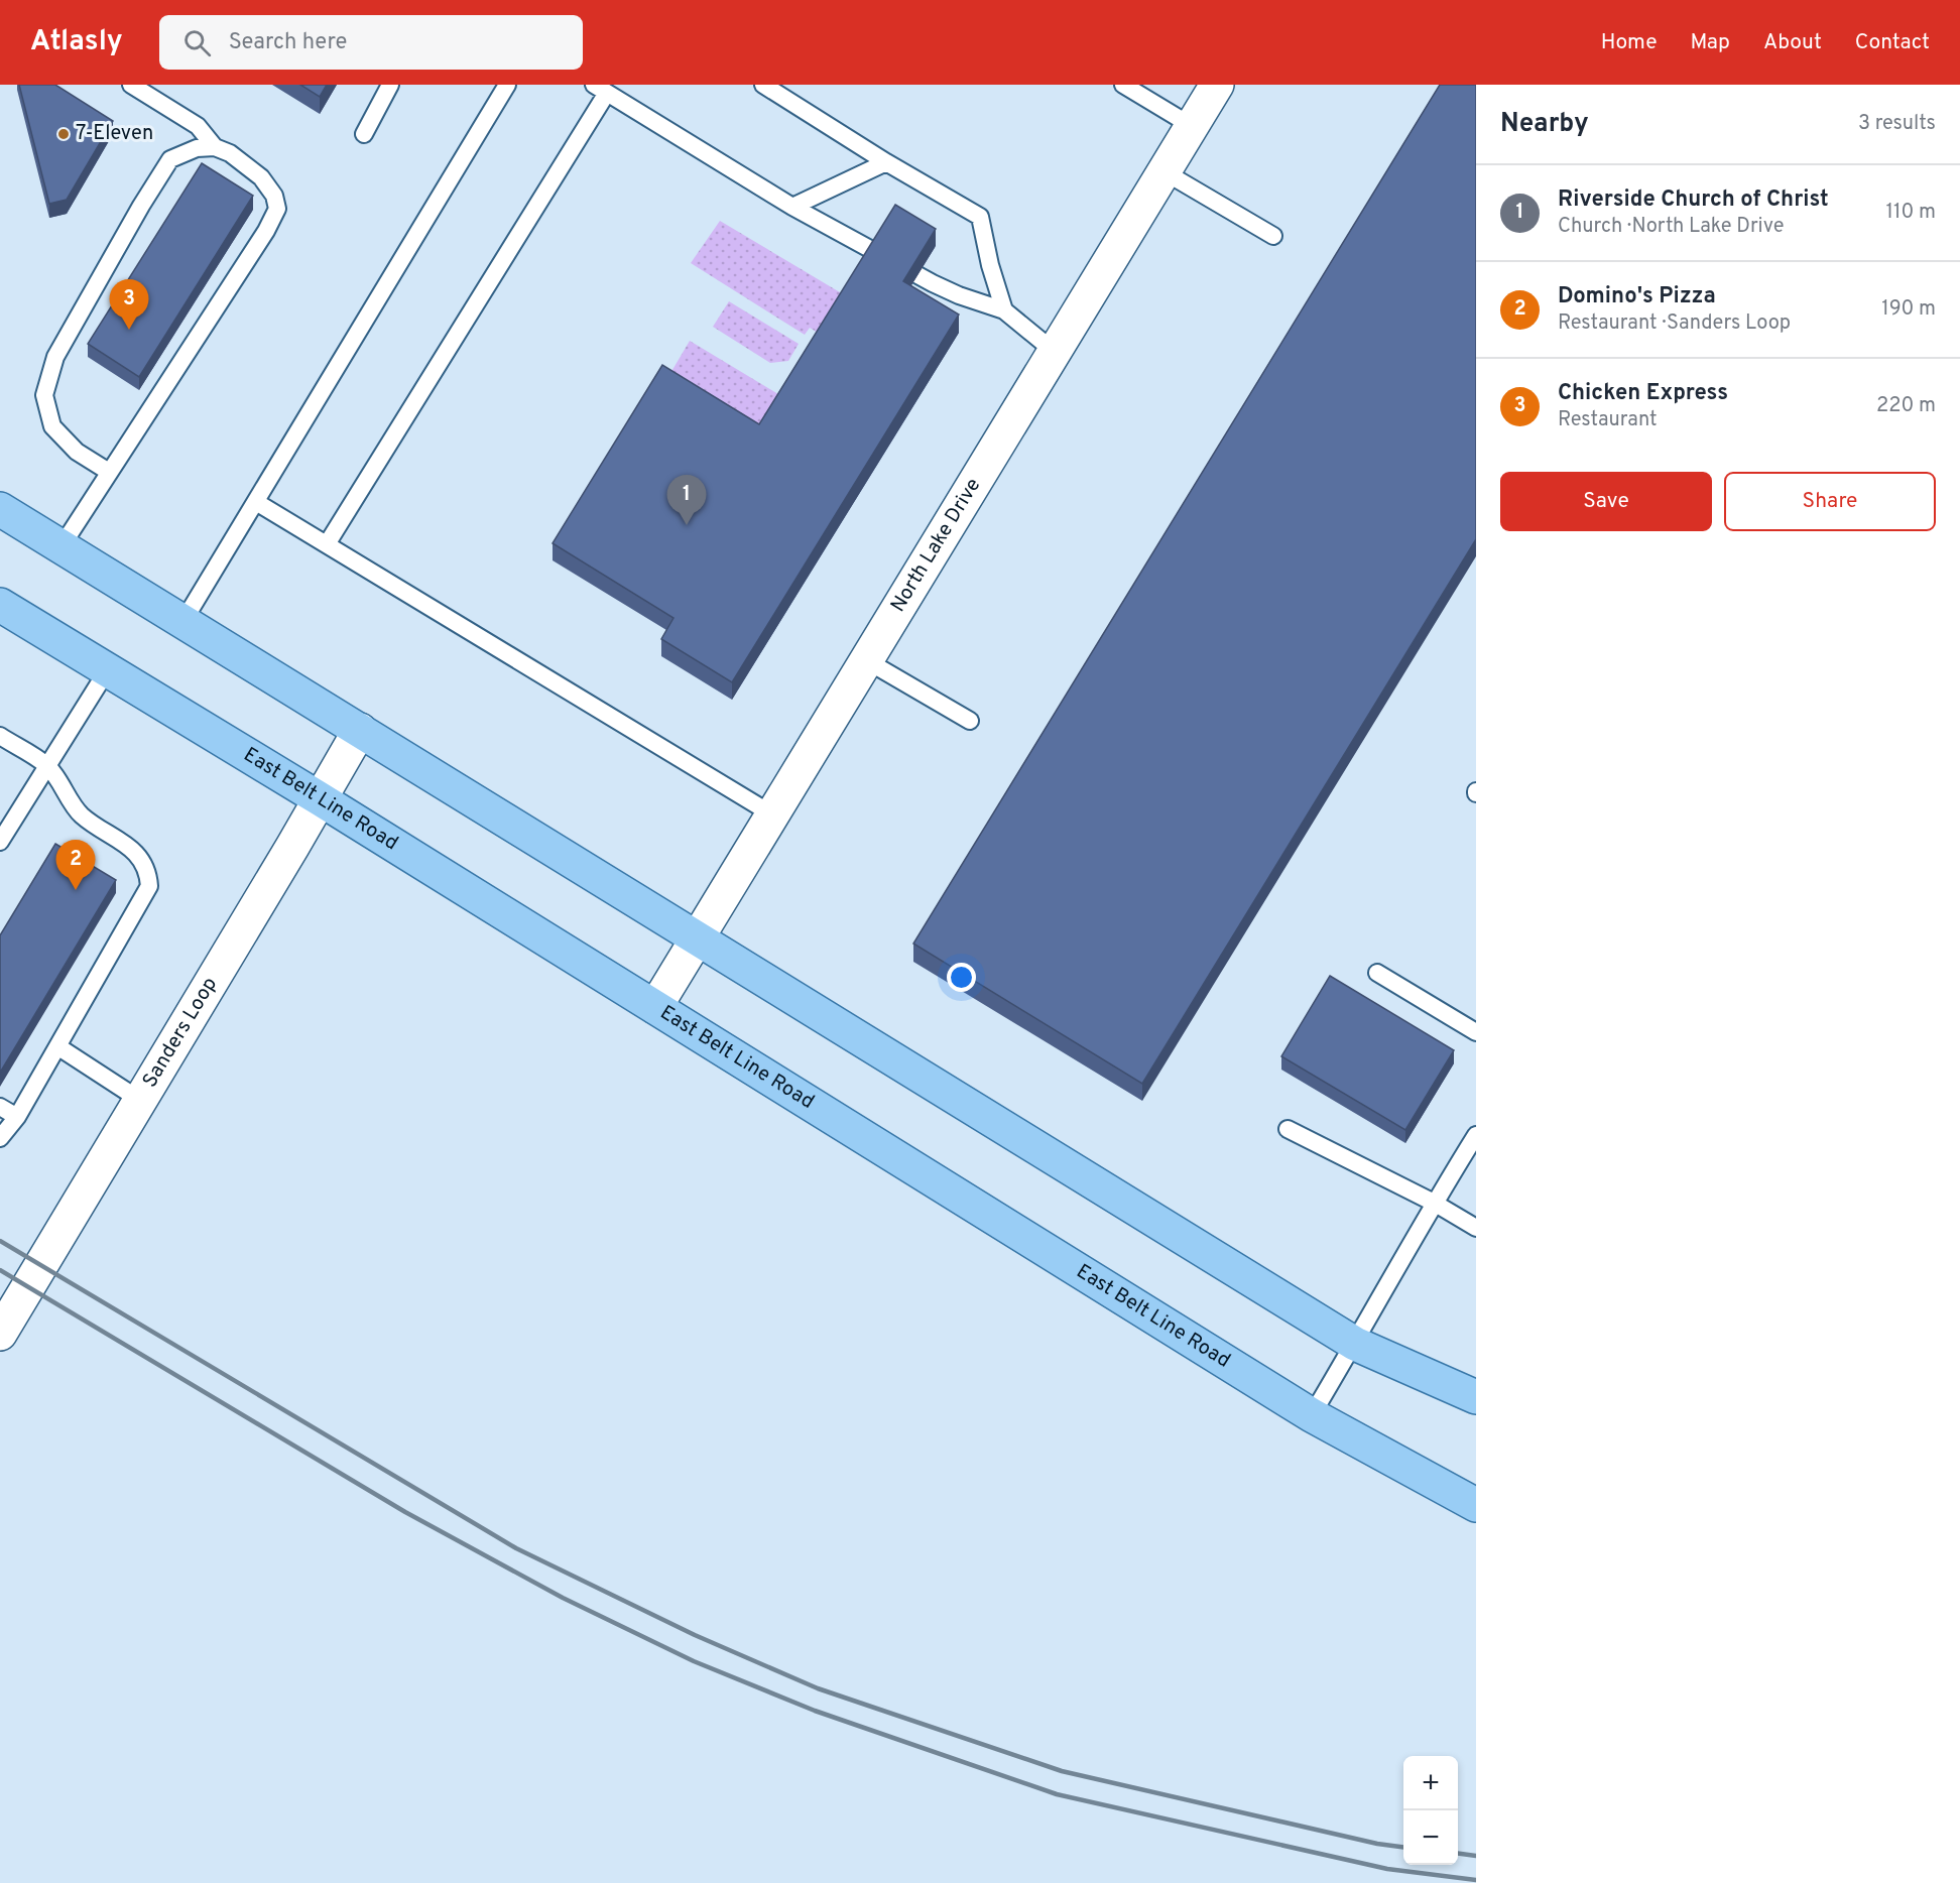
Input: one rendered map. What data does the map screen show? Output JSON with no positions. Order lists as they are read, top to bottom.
{
  "streets": {
    "main road": ["East Belt Line Road"],
    "street": ["North Lake Drive", "Sanders Loop"]
  },
  "crossings": [
    ["North Lake Drive", "East Belt Line Road"],
    ["East Belt Line Road", "Sanders Loop"]
  ],
  "places": ["7-Eleven"],
  "page": {
    "header": "Atlasly",
    "search": "Search here",
    "nav": [
      "Home",
      "Map",
      "About",
      "Contact"
    ],
    "heading": ["Nearby", "3 results"],
    "list": [
      {
        "mark": "1",
        "name": "Riverside Church of Christ",
        "note": "Church · North Lake Drive",
        "value": "110 m"
      },
      {
        "mark": "2",
        "name": "Domino's Pizza",
        "note": "Restaurant · Sanders Loop",
        "value": "190 m"
      },
      {
        "mark": "3",
        "name": "Chicken Express",
        "note": "Restaurant",
        "value": "220 m"
      }
    ],
    "pins": ["3", "1", "2"],
    "buttons": ["Save", "Share"],
    "map_buttons": ["+", "−"]
  }
}
